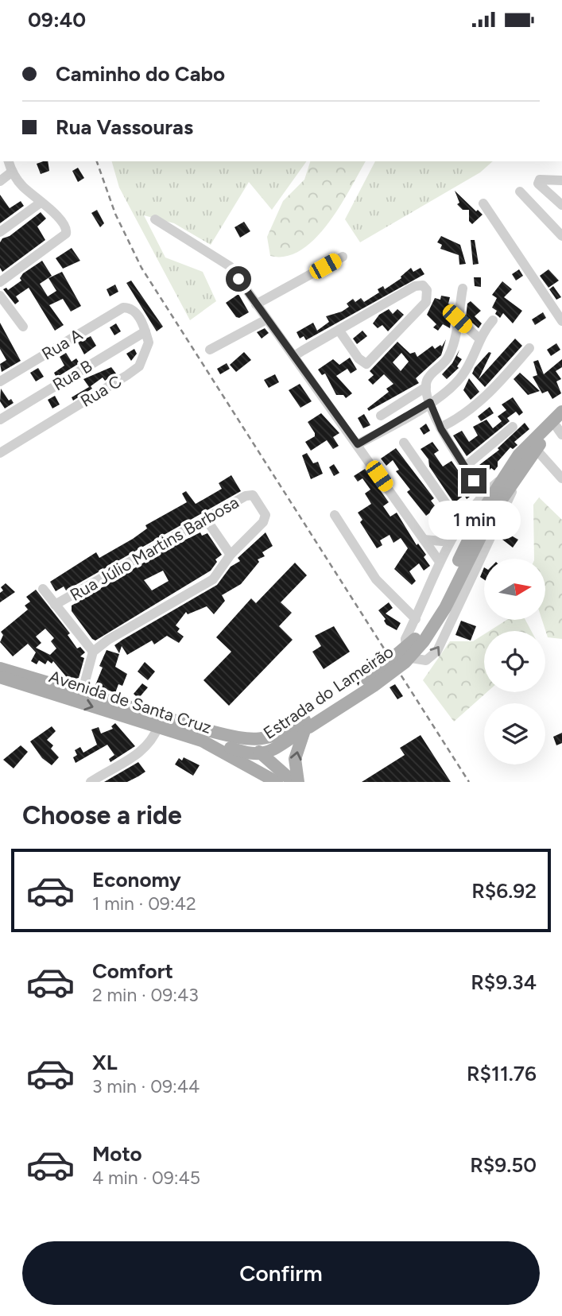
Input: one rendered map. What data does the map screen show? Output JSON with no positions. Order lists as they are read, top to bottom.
{
  "streets": {
    "main road": ["Estrada do Lameirão", "Avenida de Santa Cruz"],
    "street": [
      "Rua A",
      "Rua B",
      "Rua C",
      "Rua Júlio Martins Barbosa"
    ]
  },
  "crossings": [
    ["Rua A", "Rua B"],
    ["Rua A", "Rua C"],
    ["Rua B", "Rua C"],
    ["Estrada do Lameirão", "Avenida de Santa Cruz"]
  ],
  "north": "right",
  "page": {
    "status": "09:40",
    "banner": ["Caminho do Cabo", "Rua Vassouras"],
    "bubble": "1 min",
    "heading": "Choose a ride",
    "list": [
      {
        "name": "Economy",
        "note": "1 min · 09:42",
        "value": "R$6.92"
      },
      {
        "name": "Comfort",
        "note": "2 min · 09:43",
        "value": "R$9.34"
      },
      {
        "name": "XL",
        "note": "3 min · 09:44",
        "value": "R$11.76"
      },
      {
        "name": "Moto",
        "note": "4 min · 09:45",
        "value": "R$9.50"
      }
    ],
    "buttons": "Confirm"
  }
}
